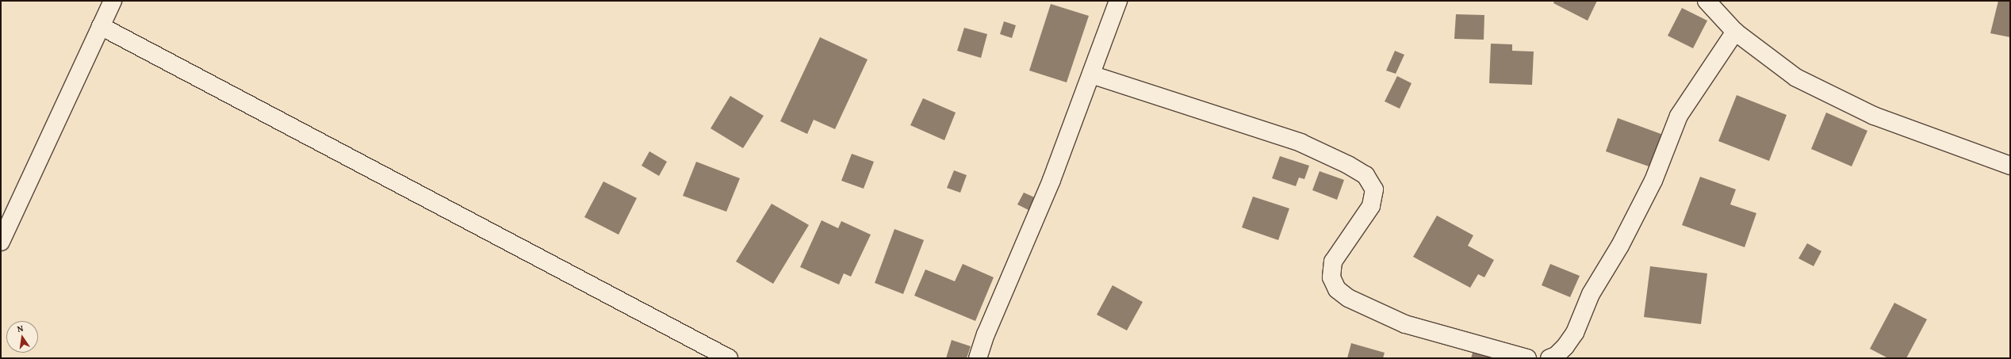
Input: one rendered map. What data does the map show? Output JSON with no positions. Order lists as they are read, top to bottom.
{
  "north": "top"
}
